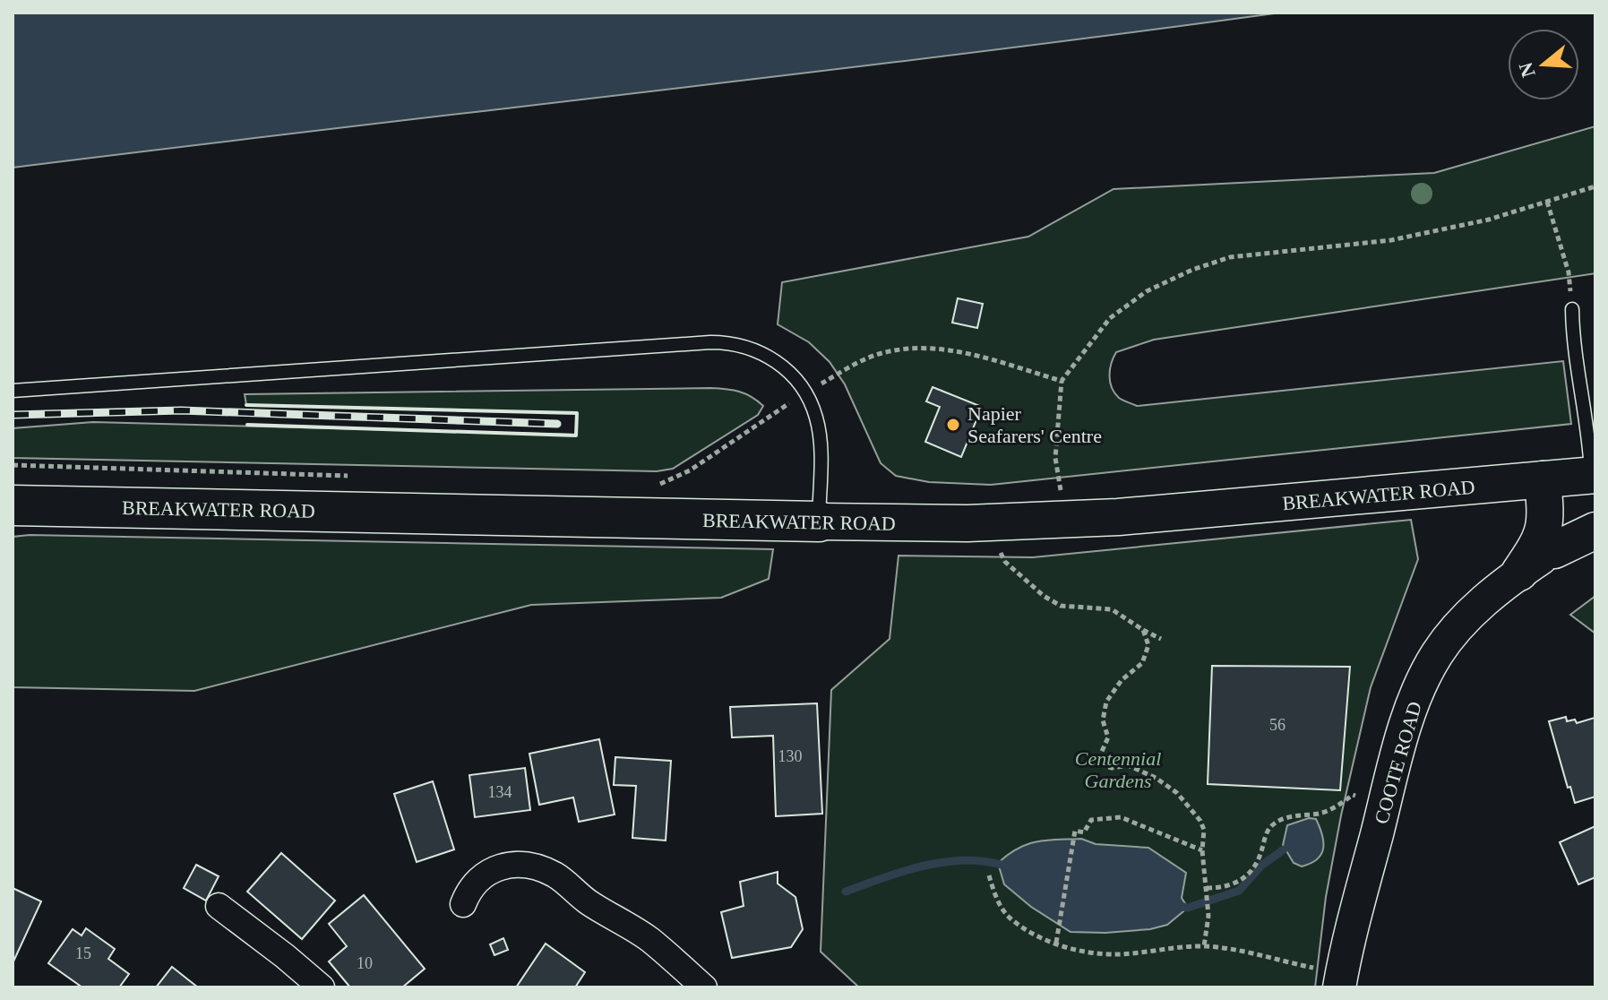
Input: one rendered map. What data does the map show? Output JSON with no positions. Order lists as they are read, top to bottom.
{
  "streets": {
    "highway": ["BREAKWATER ROAD"],
    "main road": ["COOTE ROAD"]
  },
  "crossings": [
    ["BREAKWATER ROAD", "COOTE ROAD"]
  ],
  "parks": ["Centennial Gardens"],
  "places": ["Napier Seafarers' Centre"],
  "house_numbers": [
    "56",
    "130",
    "134",
    "15",
    "10"
  ],
  "north": "left"
}
